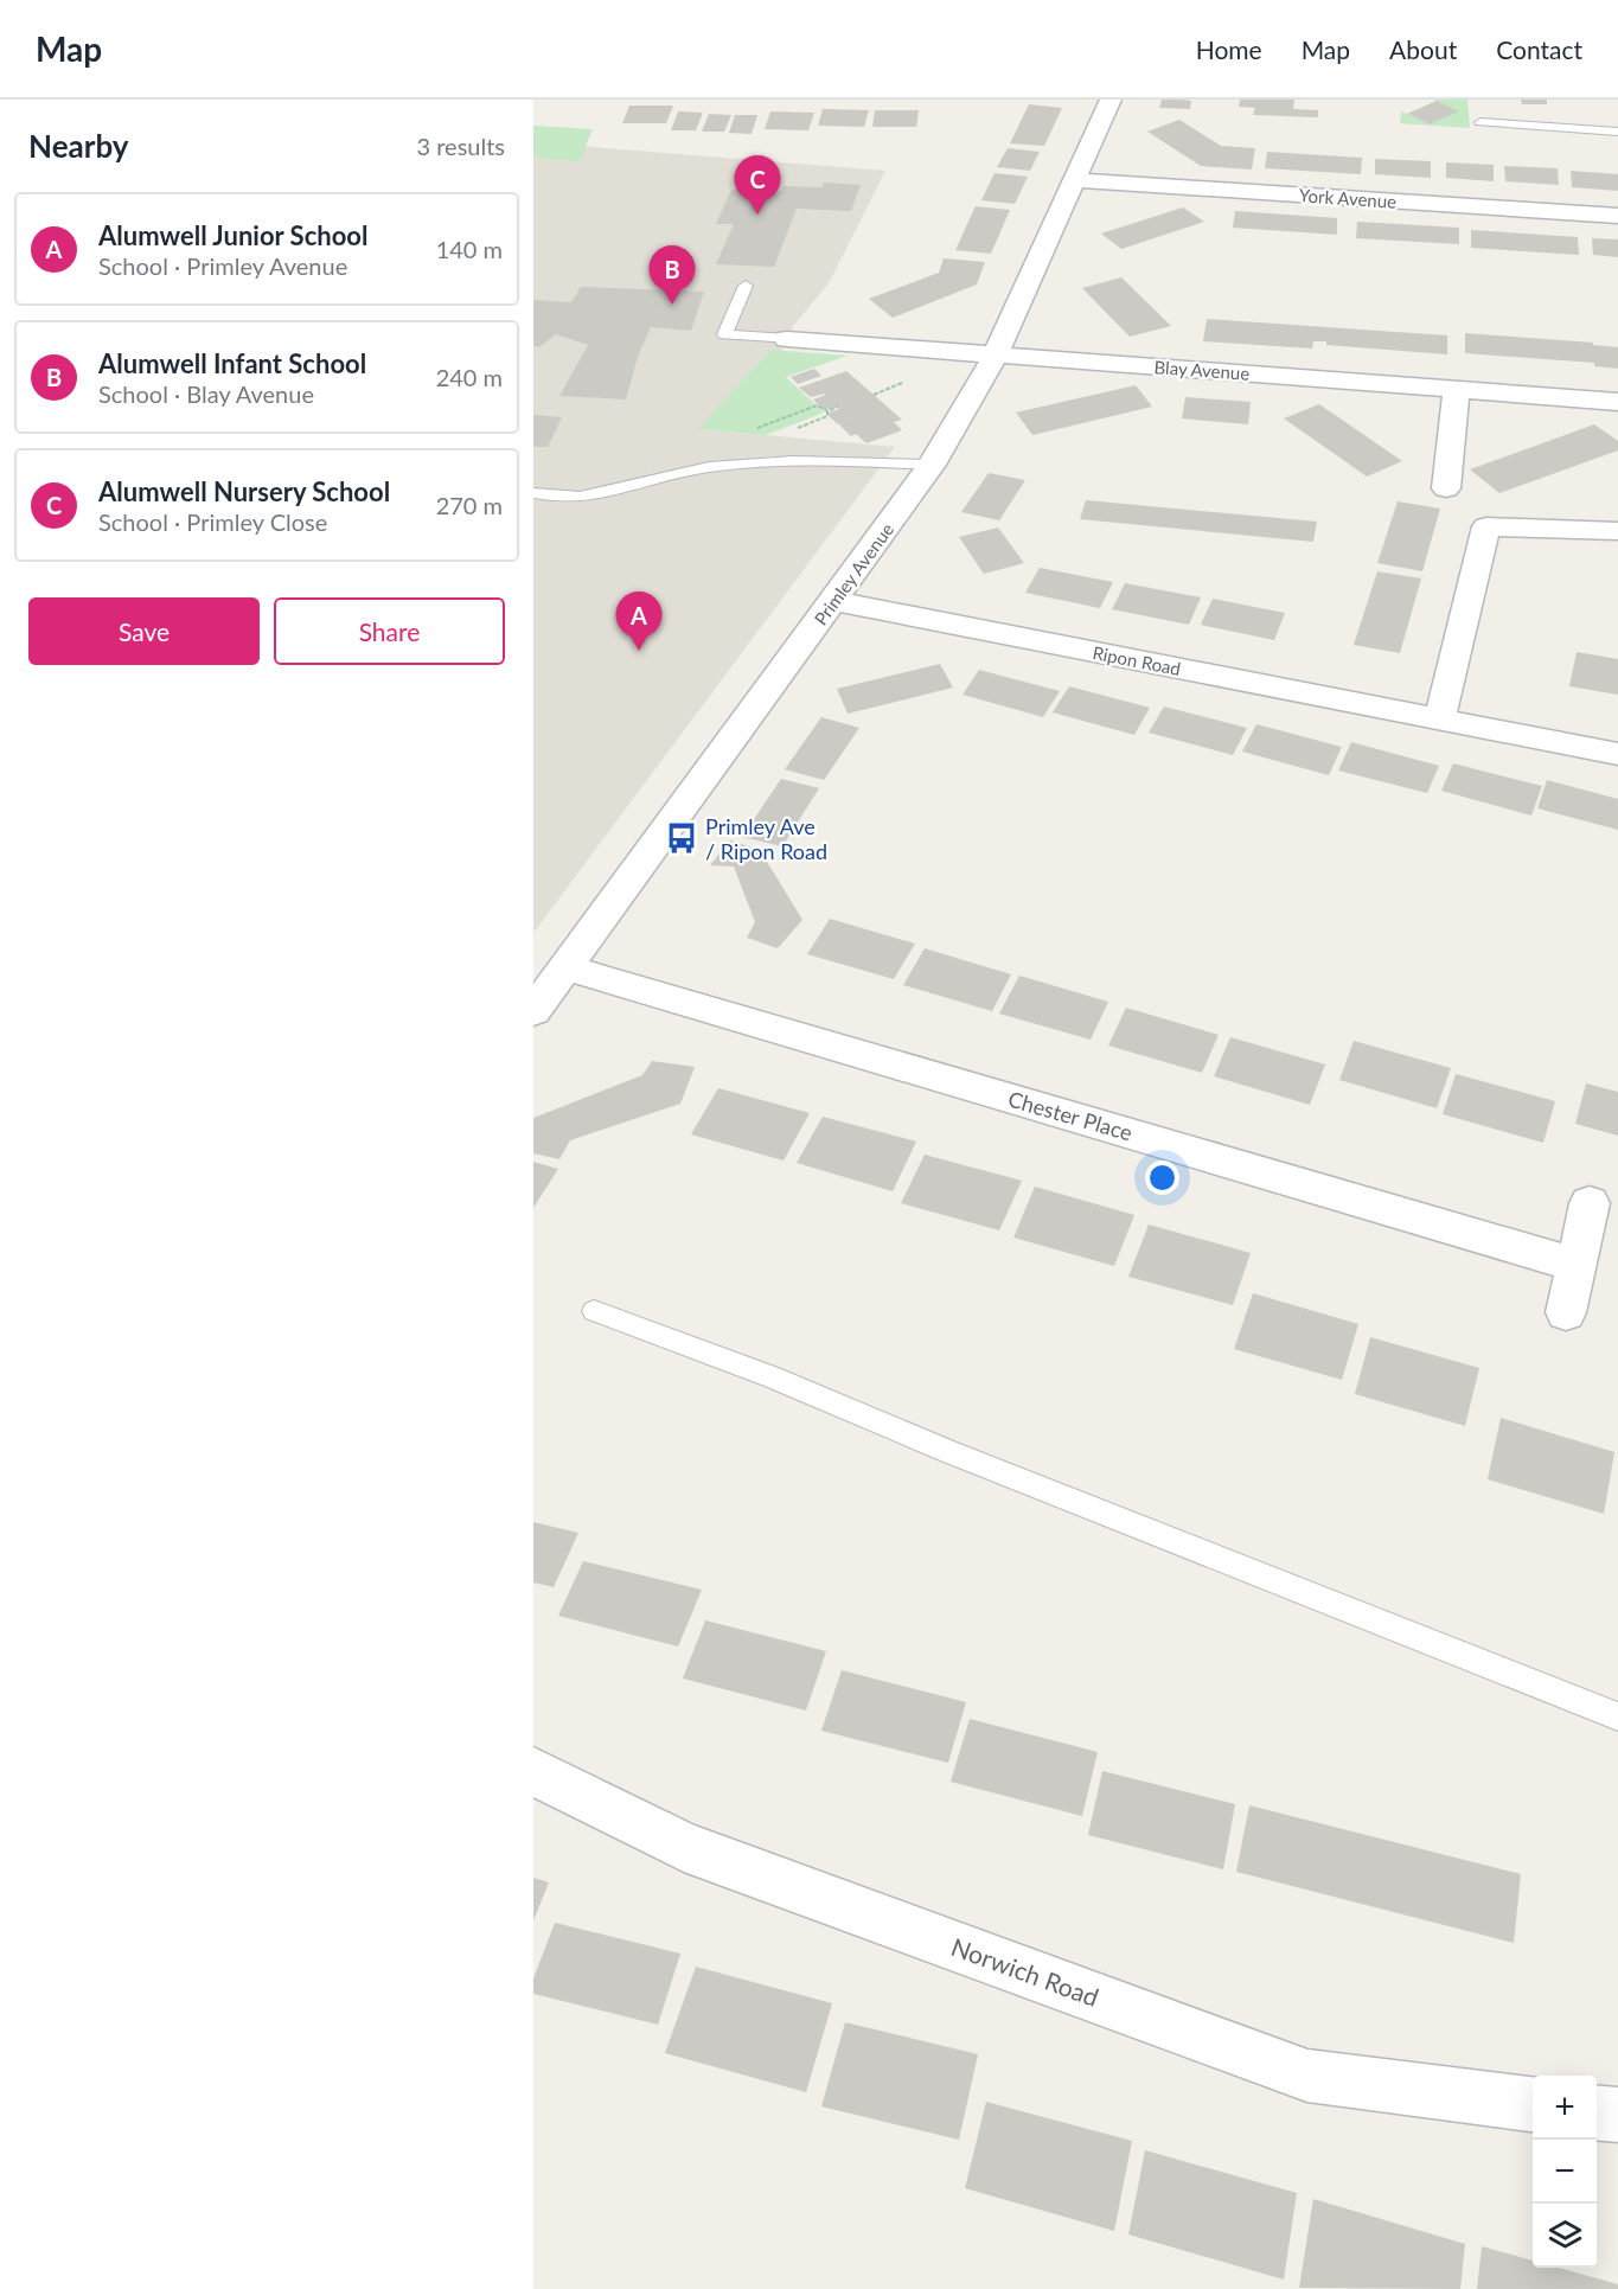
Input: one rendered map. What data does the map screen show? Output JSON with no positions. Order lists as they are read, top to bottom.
{
  "streets": {
    "street": [
      "York Avenue",
      "Blay Avenue",
      "Primley Avenue",
      "Ripon Road",
      "Chester Place",
      "Norwich Road"
    ]
  },
  "crossings": [
    ["York Avenue", "Primley Avenue"],
    ["Blay Avenue", "Primley Avenue"],
    ["Primley Avenue", "Ripon Road"],
    ["Primley Avenue", "Chester Place"]
  ],
  "places": {
    "bus stop": ["Primley Ave / Ripon Road"]
  },
  "page": {
    "header": "Map",
    "nav": [
      "Home",
      "Map",
      "About",
      "Contact"
    ],
    "heading": ["Nearby", "3 results"],
    "pins": ["C", "B", "A"],
    "list": [
      {
        "mark": "A",
        "name": "Alumwell Junior School",
        "note": "School · Primley Avenue",
        "value": "140 m"
      },
      {
        "mark": "B",
        "name": "Alumwell Infant School",
        "note": "School · Blay Avenue",
        "value": "240 m"
      },
      {
        "mark": "C",
        "name": "Alumwell Nursery School",
        "note": "School · Primley Close",
        "value": "270 m"
      }
    ],
    "buttons": ["Save", "Share"],
    "map_buttons": ["+", "−"]
  }
}
